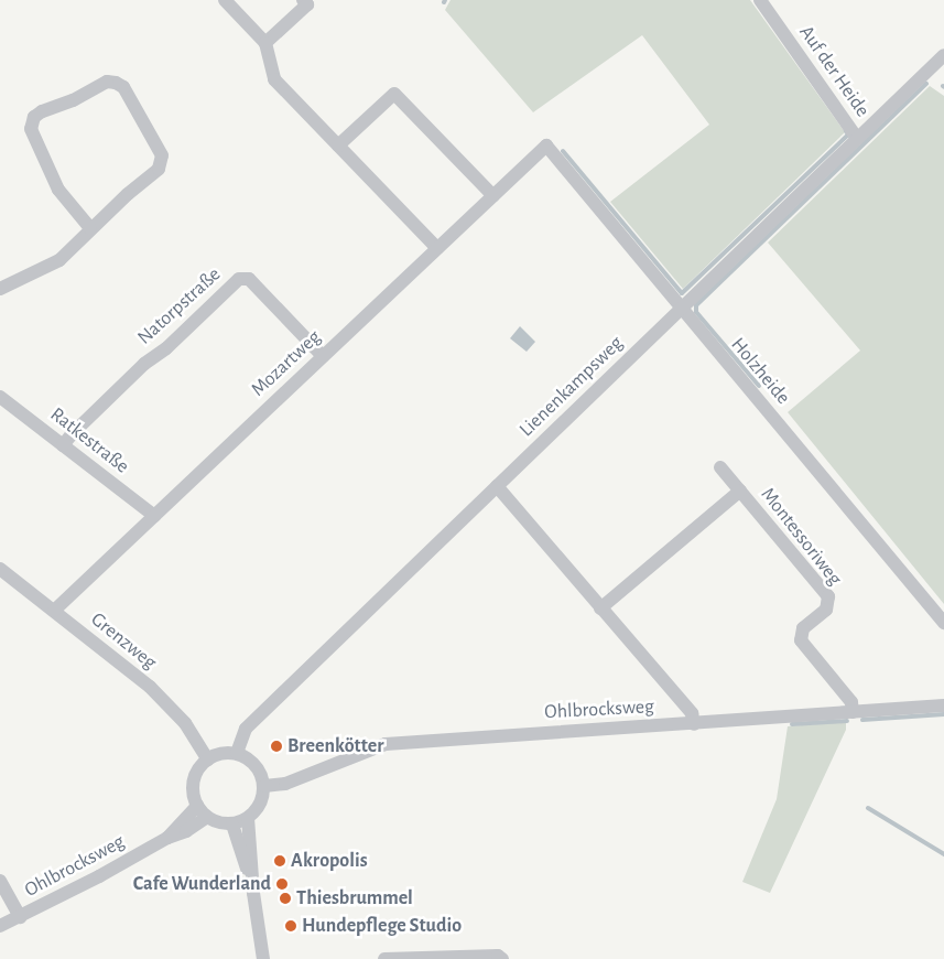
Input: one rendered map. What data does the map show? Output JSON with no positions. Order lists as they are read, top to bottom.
{
  "streets": {
    "street": [
      "Auf der Heide",
      "Natorpstraße",
      "Mozartweg",
      "Holzheide",
      "Lienenkampsweg",
      "Ratkestraße",
      "Montessoriweg",
      "Grenzweg",
      "Ohlbrocksweg"
    ]
  },
  "crossings": [
    ["Auf der Heide", "Lienenkampsweg"],
    ["Natorpstraße", "Mozartweg"],
    ["Natorpstraße", "Ratkestraße"],
    ["Mozartweg", "Holzheide"],
    ["Mozartweg", "Ratkestraße"],
    ["Mozartweg", "Grenzweg"],
    ["Holzheide", "Lienenkampsweg"],
    ["Lienenkampsweg", "Grenzweg"],
    ["Lienenkampsweg", "Ohlbrocksweg"],
    ["Montessoriweg", "Ohlbrocksweg"],
    ["Grenzweg", "Ohlbrocksweg"]
  ],
  "places": [
    "Breenkötter",
    "Akropolis",
    "Cafe Wunderland",
    "Thiesbrummel",
    "Hundepflege Studio"
  ]
}
